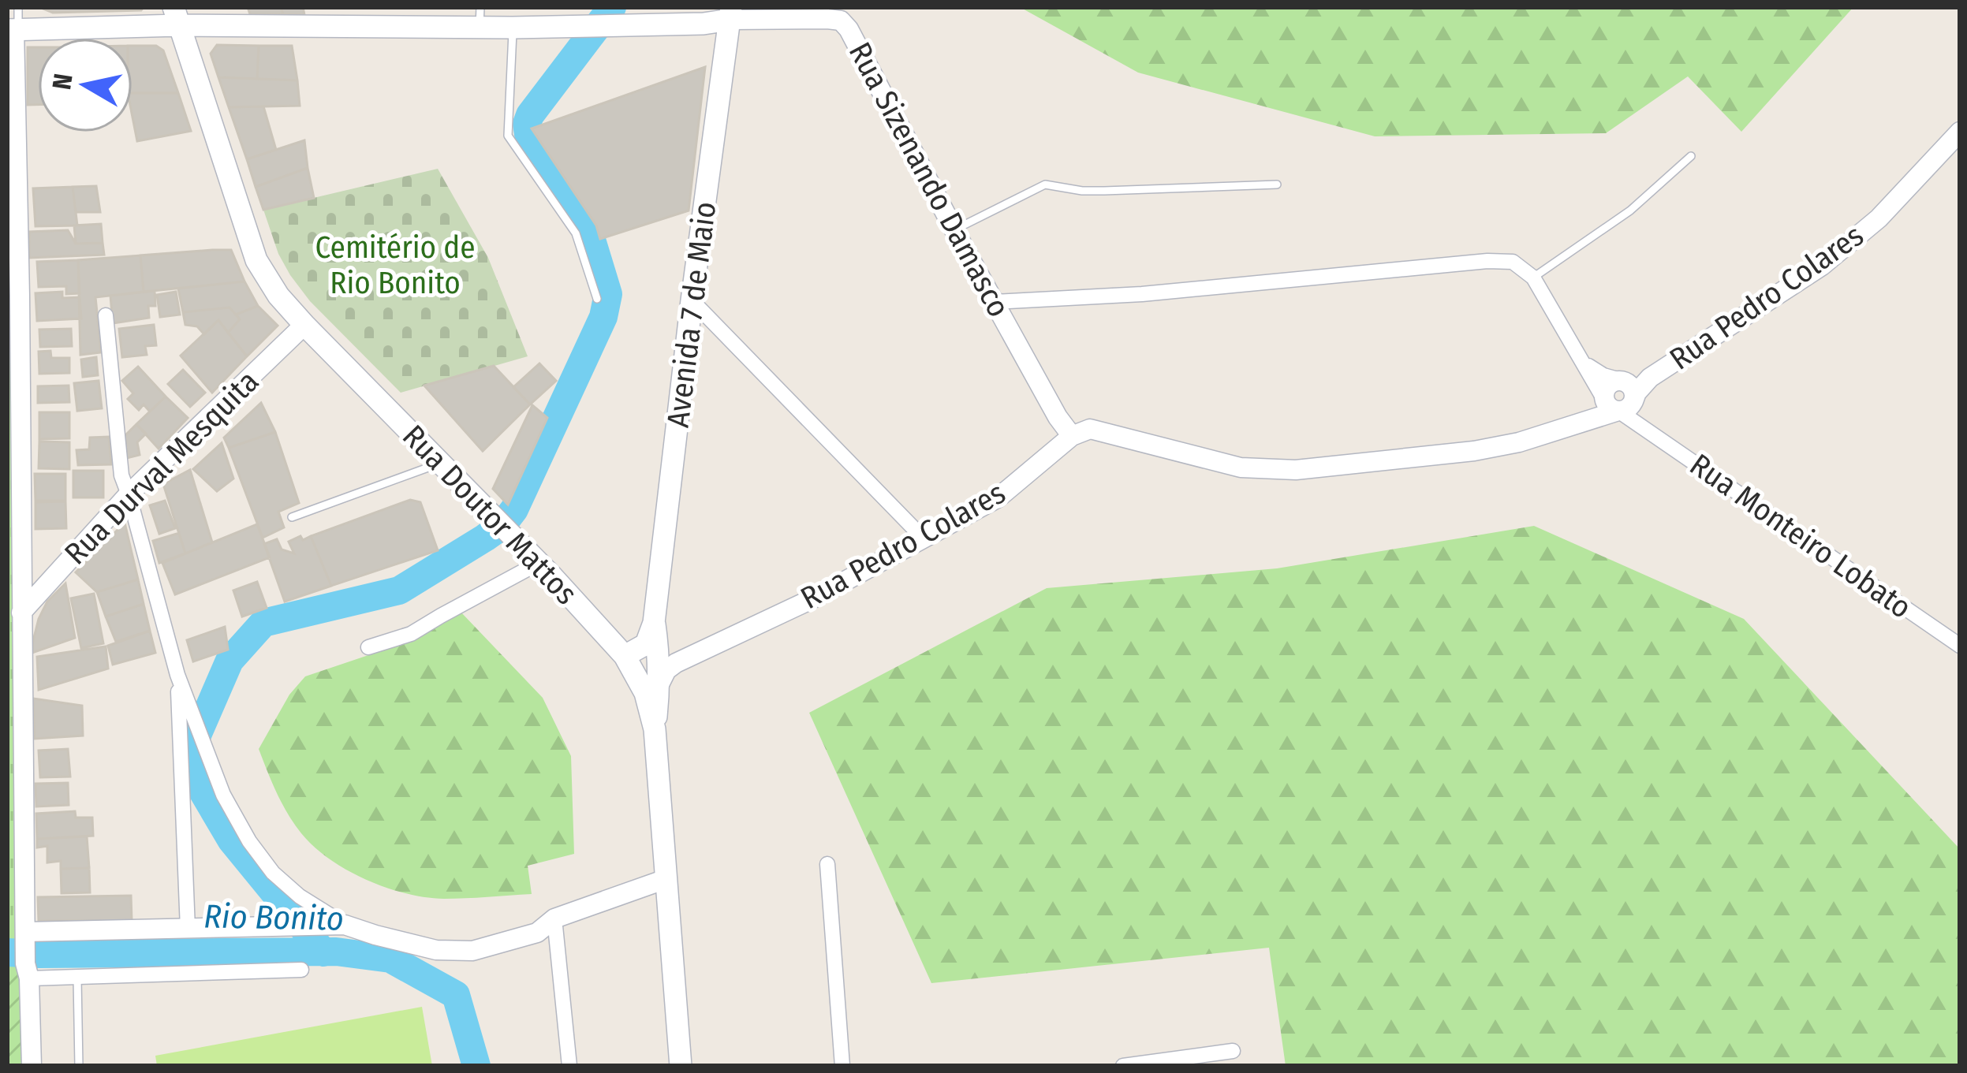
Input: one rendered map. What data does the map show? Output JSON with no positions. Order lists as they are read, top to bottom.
{
  "streets": {
    "main road": ["Avenida 7 de Maio", "Rua Doutor Mattos"],
    "street": [
      "Rua Sizenando Damasco",
      "Rua Pedro Colares",
      "Rua Durval Mesquita",
      "Rua Monteiro Lobato"
    ]
  },
  "crossings": [
    ["Rua Sizenando Damasco", "Rua Pedro Colares"],
    ["Rua Sizenando Damasco", "Avenida 7 de Maio"],
    ["Rua Pedro Colares", "Avenida 7 de Maio"],
    ["Rua Pedro Colares", "Rua Monteiro Lobato"],
    ["Avenida 7 de Maio", "Rua Doutor Mattos"],
    ["Rua Durval Mesquita", "Rua Doutor Mattos"]
  ],
  "water": ["Rio Bonito"],
  "parks": ["Cemitério de Rio Bonito"],
  "north": "left"
}
